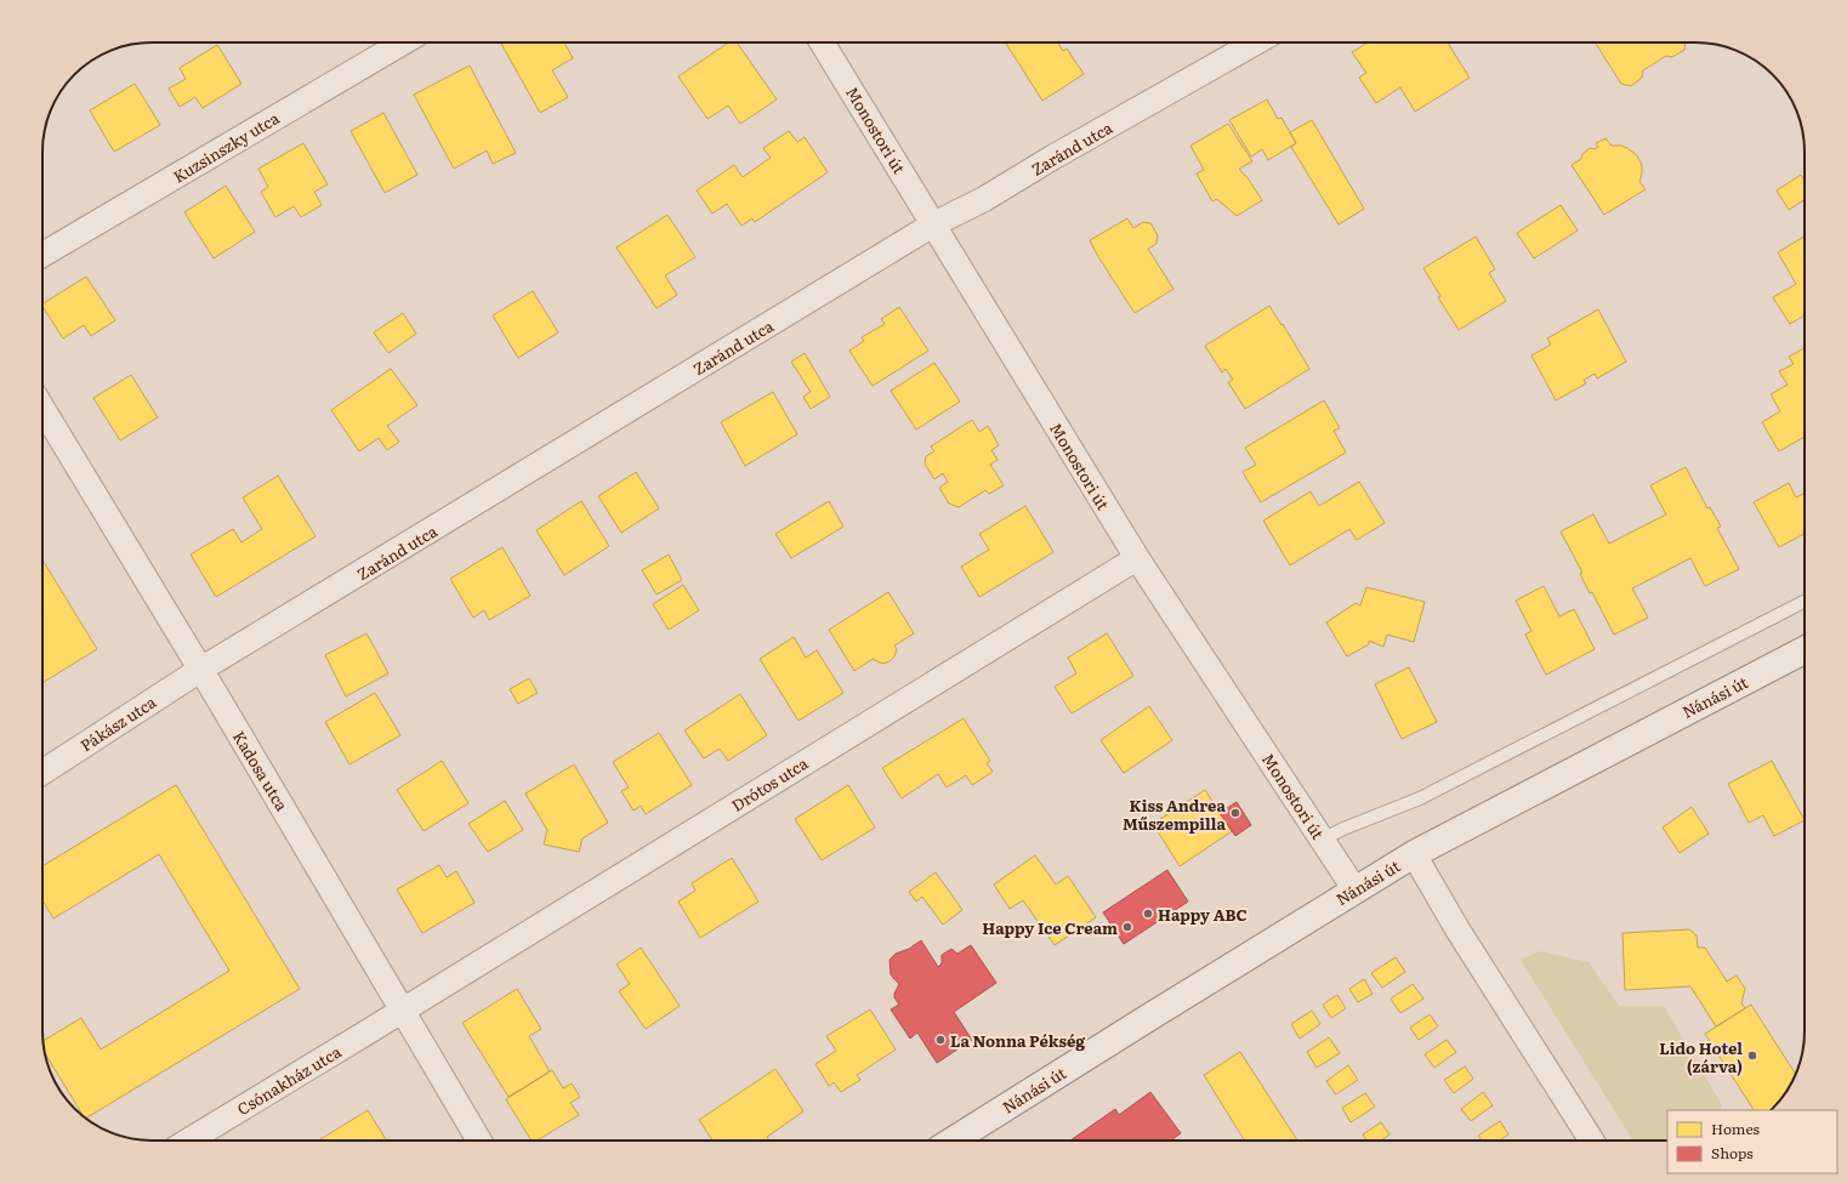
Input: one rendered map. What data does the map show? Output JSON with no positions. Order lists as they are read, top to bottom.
{
  "streets": {
    "street": [
      "Monostori út",
      "Kuzsinszky utca",
      "Zaránd utca",
      "Nánási út",
      "Pákász utca",
      "Kadosa utca",
      "Drótos utca",
      "Csónakház utca"
    ]
  },
  "crossings": [
    ["Monostori út", "Zaránd utca"],
    ["Monostori út", "Nánási út"],
    ["Monostori út", "Drótos utca"],
    ["Zaránd utca", "Pákász utca"],
    ["Zaránd utca", "Kadosa utca"],
    ["Pákász utca", "Kadosa utca"],
    ["Kadosa utca", "Drótos utca"],
    ["Kadosa utca", "Csónakház utca"],
    ["Drótos utca", "Csónakház utca"]
  ],
  "places": [
    "Kiss Andrea Műszempilla",
    "Happy ABC",
    "Happy Ice Cream",
    "La Nonna Pékség",
    "Lido Hotel (zárva)"
  ],
  "legend": ["Homes", "Shops"]
}
